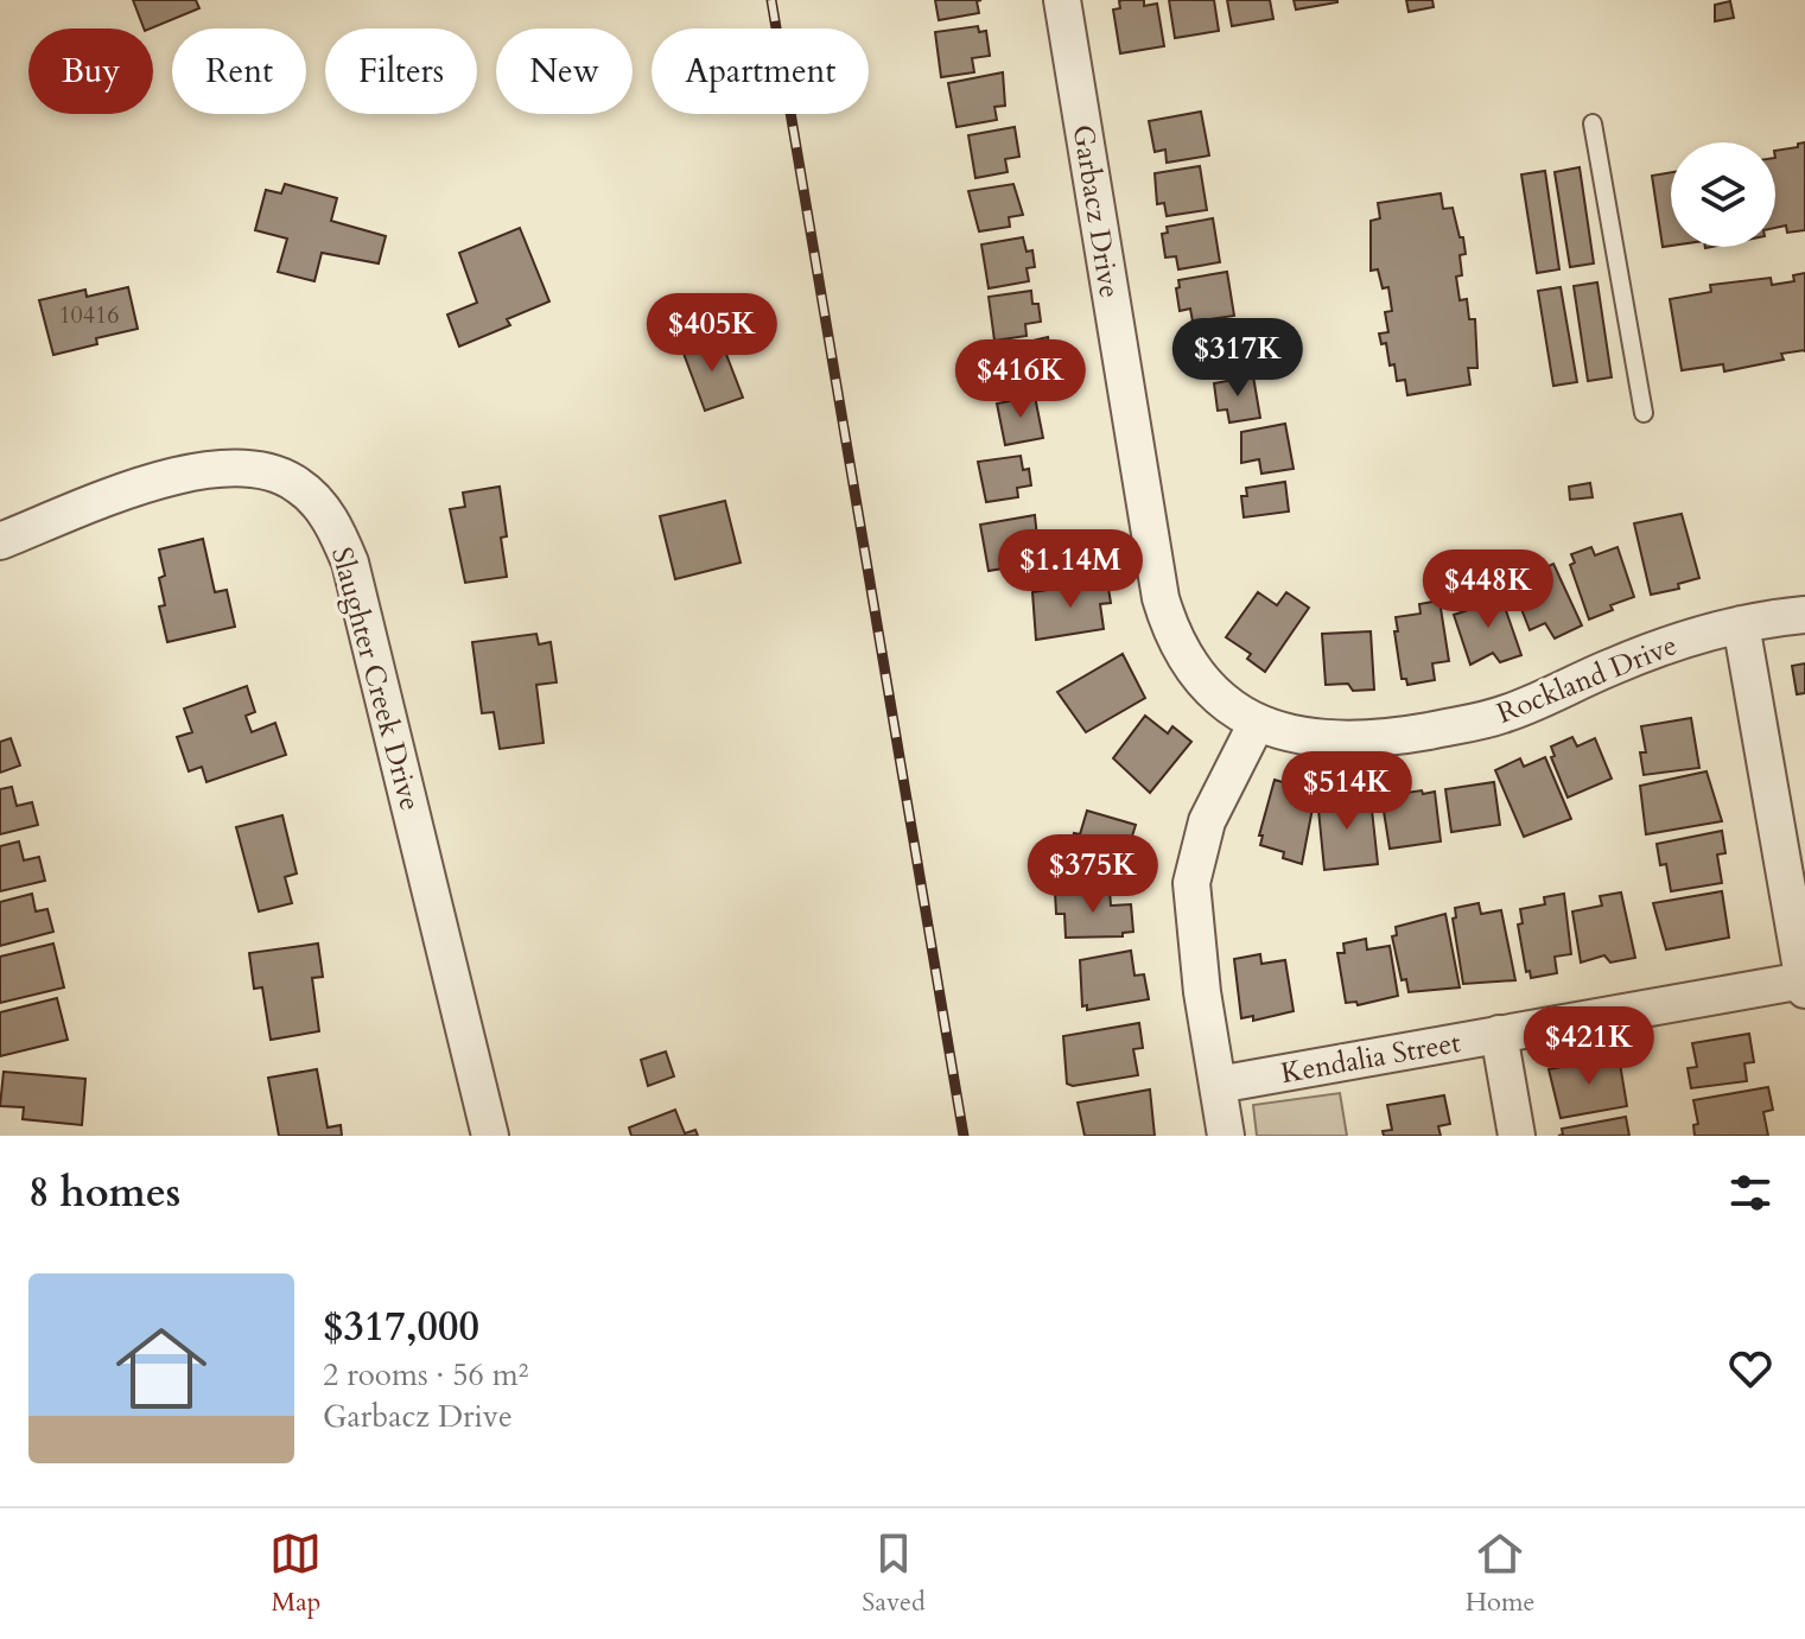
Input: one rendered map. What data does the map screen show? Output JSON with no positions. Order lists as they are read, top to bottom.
{
  "streets": {
    "street": [
      "Garbacz Drive",
      "Slaughter Creek Drive",
      "Rockland Drive",
      "Kendalia Street"
    ]
  },
  "crossings": [
    ["Garbacz Drive", "Rockland Drive"]
  ],
  "house_numbers": ["10416"],
  "page": {
    "chip": [
      "Buy",
      "Rent",
      "Filters",
      "New",
      "Apartment"
    ],
    "price": [
      "$405K",
      "$317K",
      "$416K",
      "$1.14M",
      "$448K",
      "$514K",
      "$375K",
      "$421K"
    ],
    "heading": "8 homes",
    "list": [
      {
        "name": "$317,000",
        "note": "2 rooms · 56 m² · Garbacz Drive"
      }
    ],
    "tabs": ["Map", "Saved", "Home"]
  }
}
